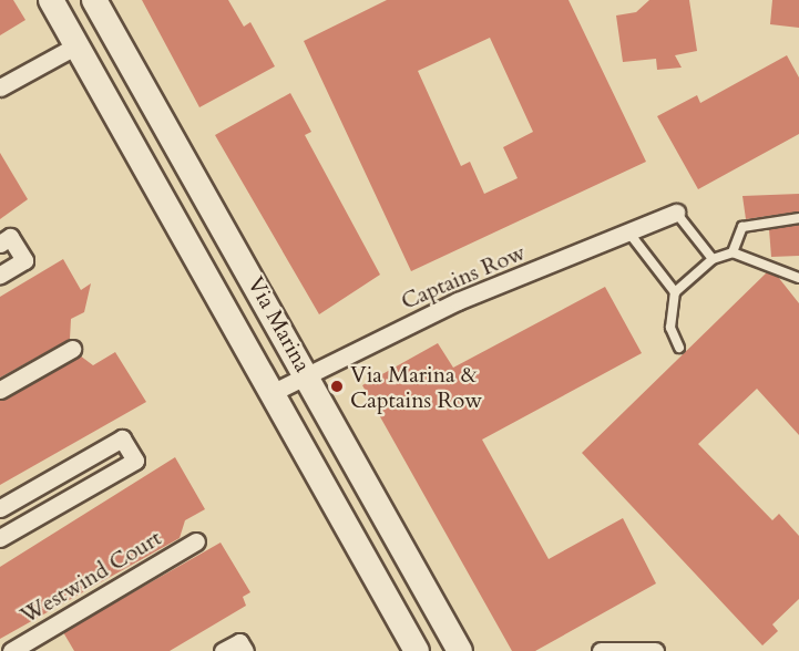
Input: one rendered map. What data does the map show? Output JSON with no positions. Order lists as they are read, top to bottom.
{
  "streets": {
    "street": ["Captains Row", "Via Marina", "Westwind Court"]
  },
  "crossings": [
    ["Captains Row", "Via Marina"]
  ],
  "places": ["Via Marina & Captains Row"]
}
